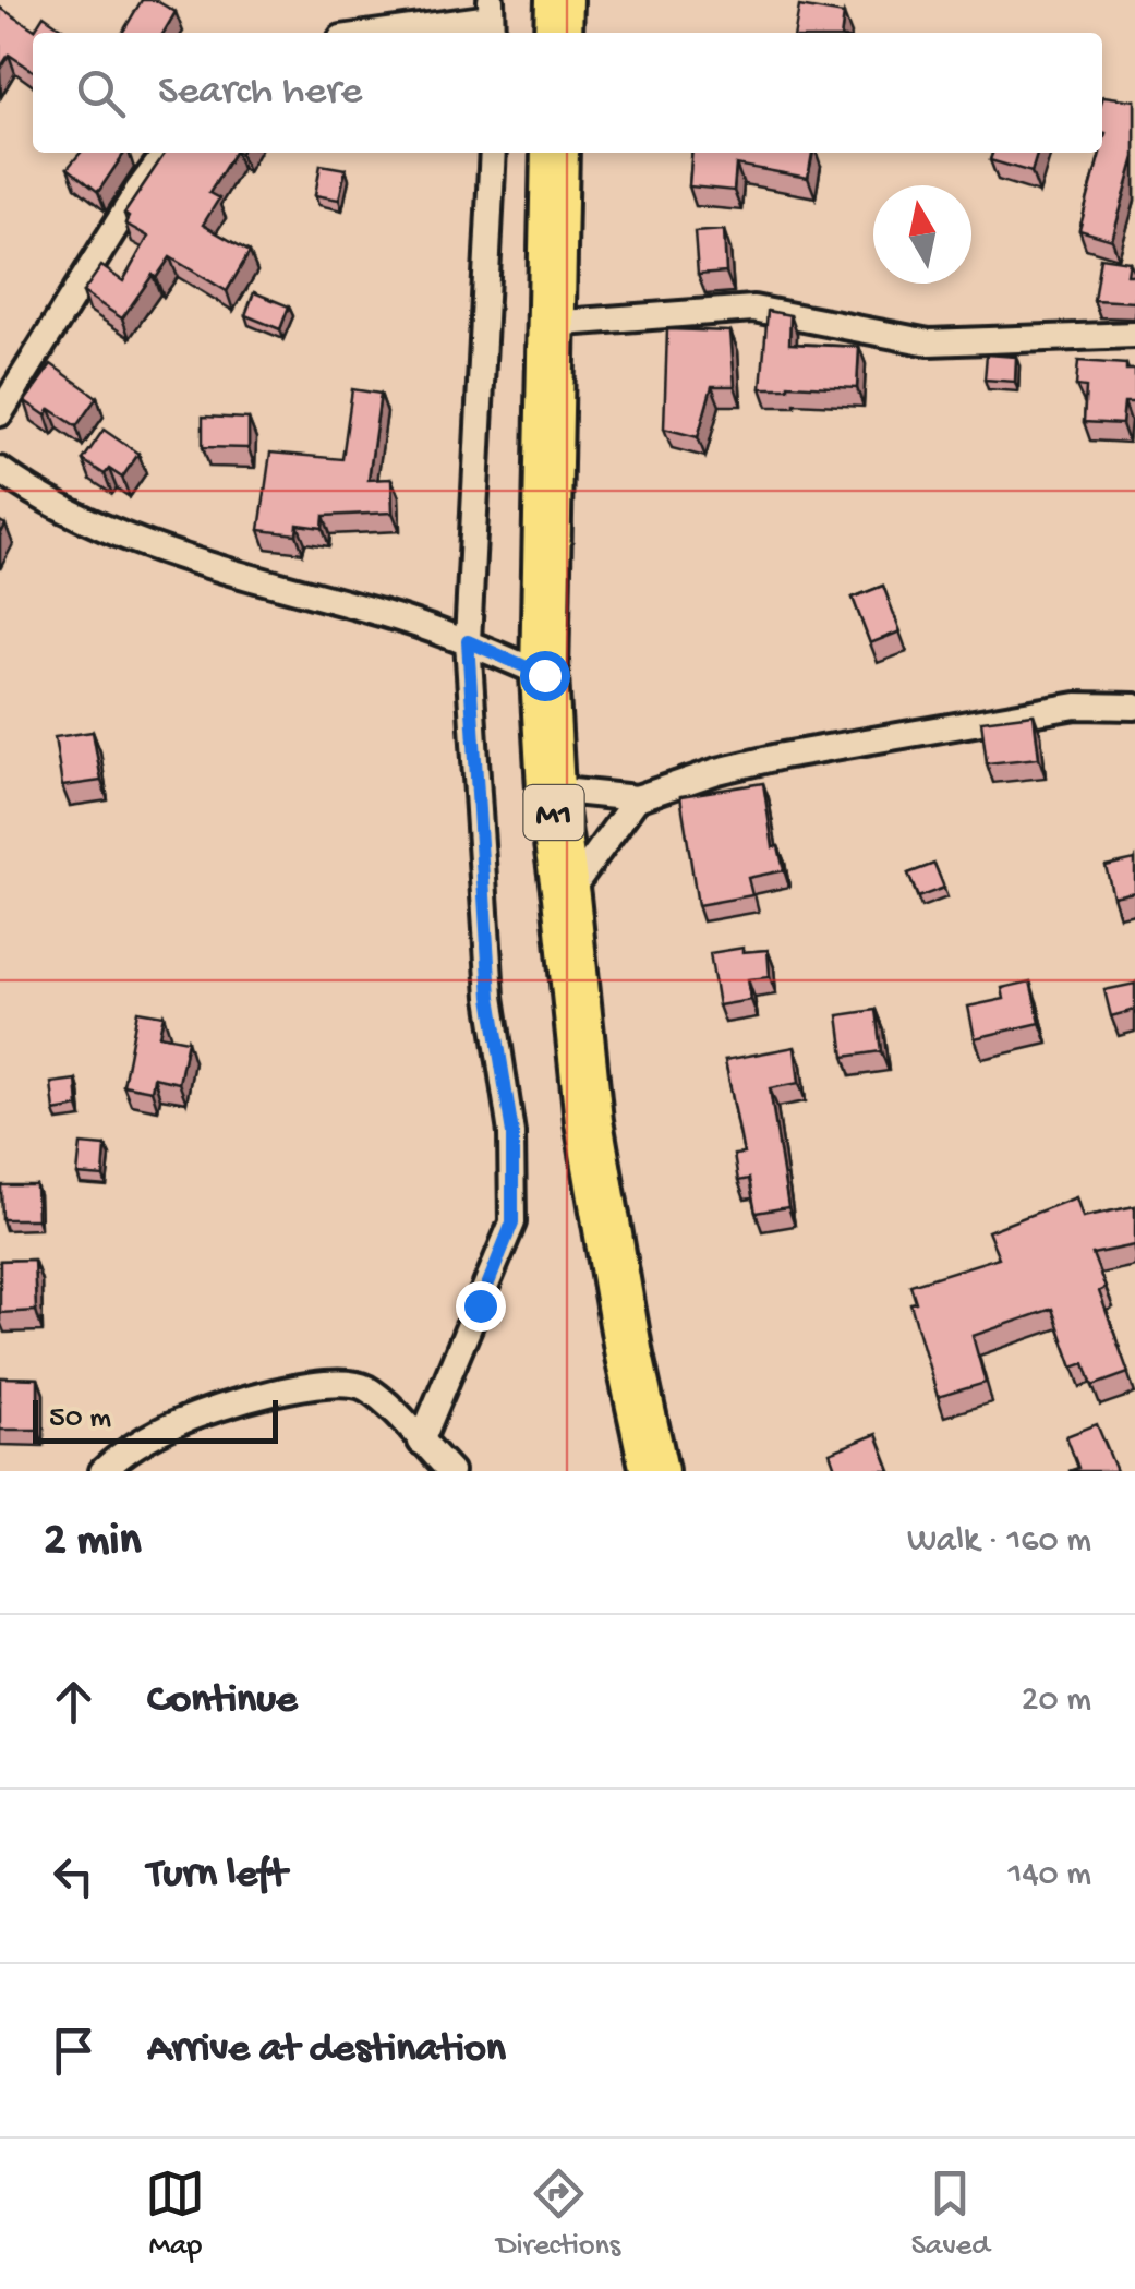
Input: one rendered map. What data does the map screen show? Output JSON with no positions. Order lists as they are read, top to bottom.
{
  "streets": {
    "highway": ["M1"]
  },
  "scale_bar": "50 m",
  "north": "top",
  "page": {
    "search": "Search here",
    "scale": "50 m",
    "heading": ["2 min", "Walk · 160 m"],
    "list": [
      ["Continue", "20 m"],
      ["Turn left", "140 m"],
      "Arrive at destination"
    ],
    "nav": ["Map", "Directions", "Saved"]
  }
}
